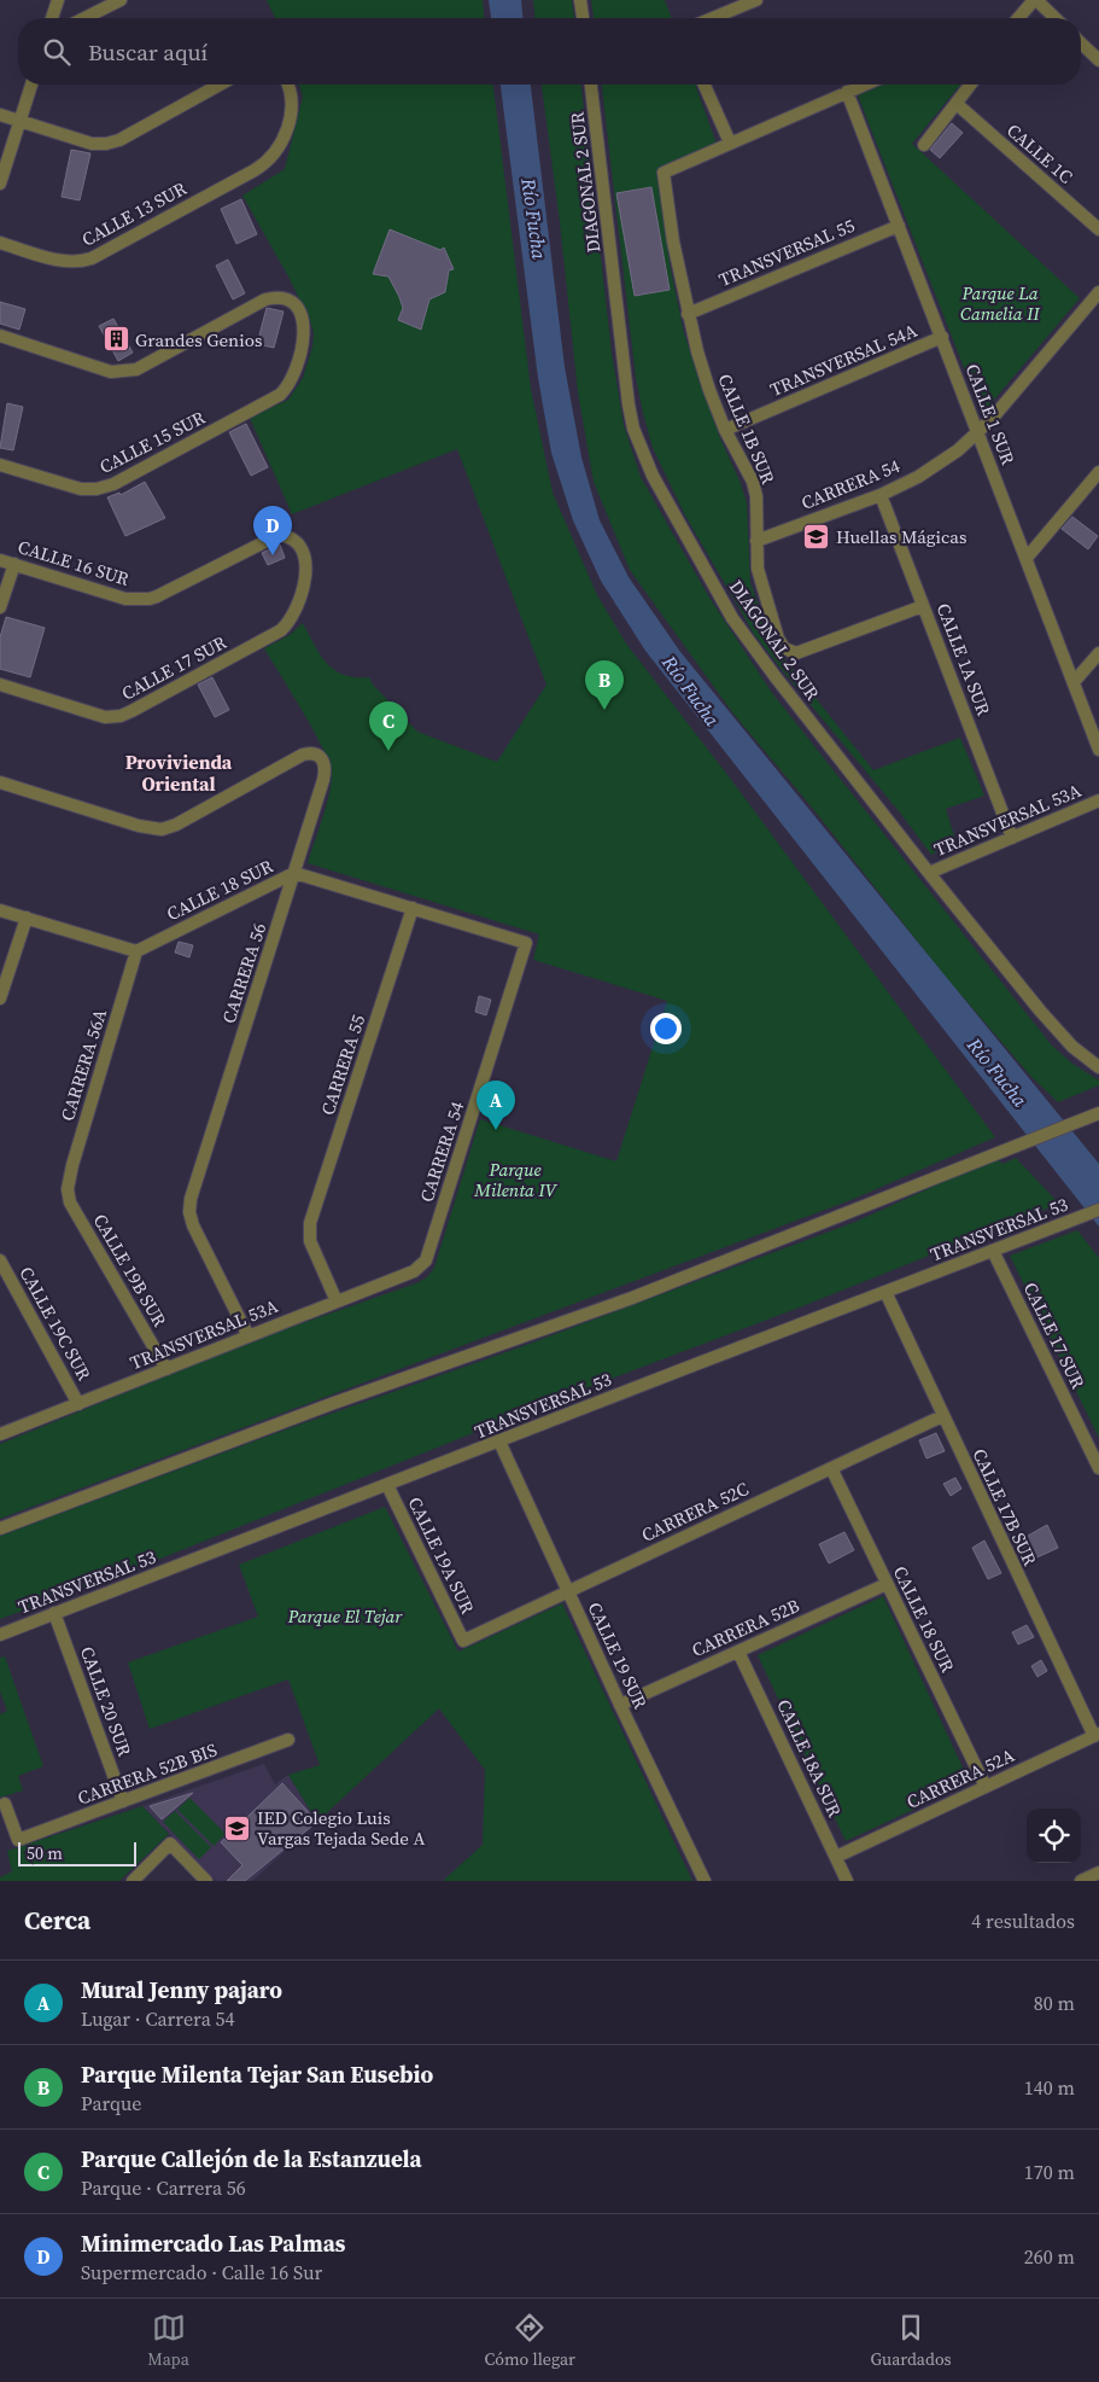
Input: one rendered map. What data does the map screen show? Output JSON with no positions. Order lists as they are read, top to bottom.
{
  "streets": {
    "street": [
      "CALLE 1C",
      "DIAGONAL 2 SUR",
      "CALLE 13 SUR",
      "TRANSVERSAL 55",
      "TRANSVERSAL 54A",
      "CALLE 1 SUR",
      "CALLE 1B SUR",
      "CALLE 15 SUR",
      "CARRERA 54",
      "CALLE 16 SUR",
      "CALLE 1A SUR",
      "CALLE 17 SUR",
      "TRANSVERSAL 53A",
      "CALLE 18 SUR",
      "CARRERA 56",
      "CARRERA 56A",
      "CARRERA 55",
      "TRANSVERSAL 53",
      "CALLE 19B SUR",
      "CALLE 19C SUR",
      "CALLE 17B SUR",
      "CARRERA 52C",
      "CALLE 19A SUR",
      "CARRERA 52B",
      "CALLE 19 SUR",
      "CALLE 20 SUR",
      "CALLE 18A SUR",
      "CARRERA 52B BIS",
      "CARRERA 52A"
    ]
  },
  "crossings": [
    ["DIAGONAL 2 SUR", "TRANSVERSAL 53A"],
    ["TRANSVERSAL 55", "CALLE 1 SUR"],
    ["TRANSVERSAL 55", "CALLE 1B SUR"],
    ["TRANSVERSAL 54A", "CALLE 1 SUR"],
    ["TRANSVERSAL 54A", "CALLE 1B SUR"],
    ["CALLE 1 SUR", "CARRERA 54"],
    ["CALLE 1B SUR", "CARRERA 54"],
    ["CALLE 1B SUR", "CALLE 1A SUR"],
    ["CARRERA 54", "CALLE 1A SUR"],
    ["CARRERA 54", "TRANSVERSAL 53A"],
    ["CARRERA 54", "CALLE 18 SUR"],
    ["CALLE 16 SUR", "CALLE 17 SUR"],
    ["CALLE 1A SUR", "TRANSVERSAL 53A"],
    ["CALLE 17 SUR", "TRANSVERSAL 53"],
    ["TRANSVERSAL 53A", "CARRERA 56"],
    ["TRANSVERSAL 53A", "CARRERA 55"],
    ["TRANSVERSAL 53A", "CALLE 19B SUR"],
    ["TRANSVERSAL 53A", "CALLE 19C SUR"],
    ["CALLE 18 SUR", "CARRERA 56"],
    ["CALLE 18 SUR", "CARRERA 56A"],
    ["CALLE 18 SUR", "CARRERA 55"],
    ["CALLE 18 SUR", "CARRERA 52C"],
    ["CALLE 18 SUR", "CARRERA 52B"],
    ["CALLE 18 SUR", "CARRERA 52A"],
    ["CARRERA 56A", "CALLE 19B SUR"],
    ["TRANSVERSAL 53", "CALLE 17B SUR"],
    ["TRANSVERSAL 53", "CALLE 19A SUR"],
    ["TRANSVERSAL 53", "CALLE 19 SUR"],
    ["TRANSVERSAL 53", "CALLE 20 SUR"],
    ["CALLE 17B SUR", "CARRERA 52C"],
    ["CALLE 17B SUR", "CARRERA 52A"],
    ["CARRERA 52C", "CALLE 19A SUR"],
    ["CARRERA 52C", "CALLE 19 SUR"],
    ["CARRERA 52B", "CALLE 19 SUR"],
    ["CARRERA 52B", "CALLE 18A SUR"],
    ["CALLE 20 SUR", "CARRERA 52B BIS"],
    ["CALLE 18A SUR", "CARRERA 52A"]
  ],
  "districts": ["Provivienda Oriental"],
  "water": ["Río Fucha"],
  "parks": ["Parque La Camelia II", "Parque Milenta IV", "Parque El Tejar"],
  "places": {
    "building": ["Grandes Genios"],
    "school or university": ["Huellas Mágicas", "IED Colegio Luis Vargas Tejada Sede A"]
  },
  "scale_bar": "50 m",
  "page": {
    "search": "Buscar aquí",
    "pins": [
      "D",
      "B",
      "C",
      "A"
    ],
    "scale": "50 m",
    "heading": ["Cerca", "4 resultados"],
    "list": [
      {
        "mark": "A",
        "name": "Mural Jenny pajaro",
        "note": "Lugar · Carrera 54",
        "value": "80 m"
      },
      {
        "mark": "B",
        "name": "Parque Milenta Tejar San Eusebio",
        "note": "Parque",
        "value": "140 m"
      },
      {
        "mark": "C",
        "name": "Parque Callejón de la Estanzuela",
        "note": "Parque · Carrera 56",
        "value": "170 m"
      },
      {
        "mark": "D",
        "name": "Minimercado Las Palmas",
        "note": "Supermercado · Calle 16 Sur",
        "value": "260 m"
      }
    ],
    "nav": ["Mapa", "Cómo llegar", "Guardados"]
  }
}
